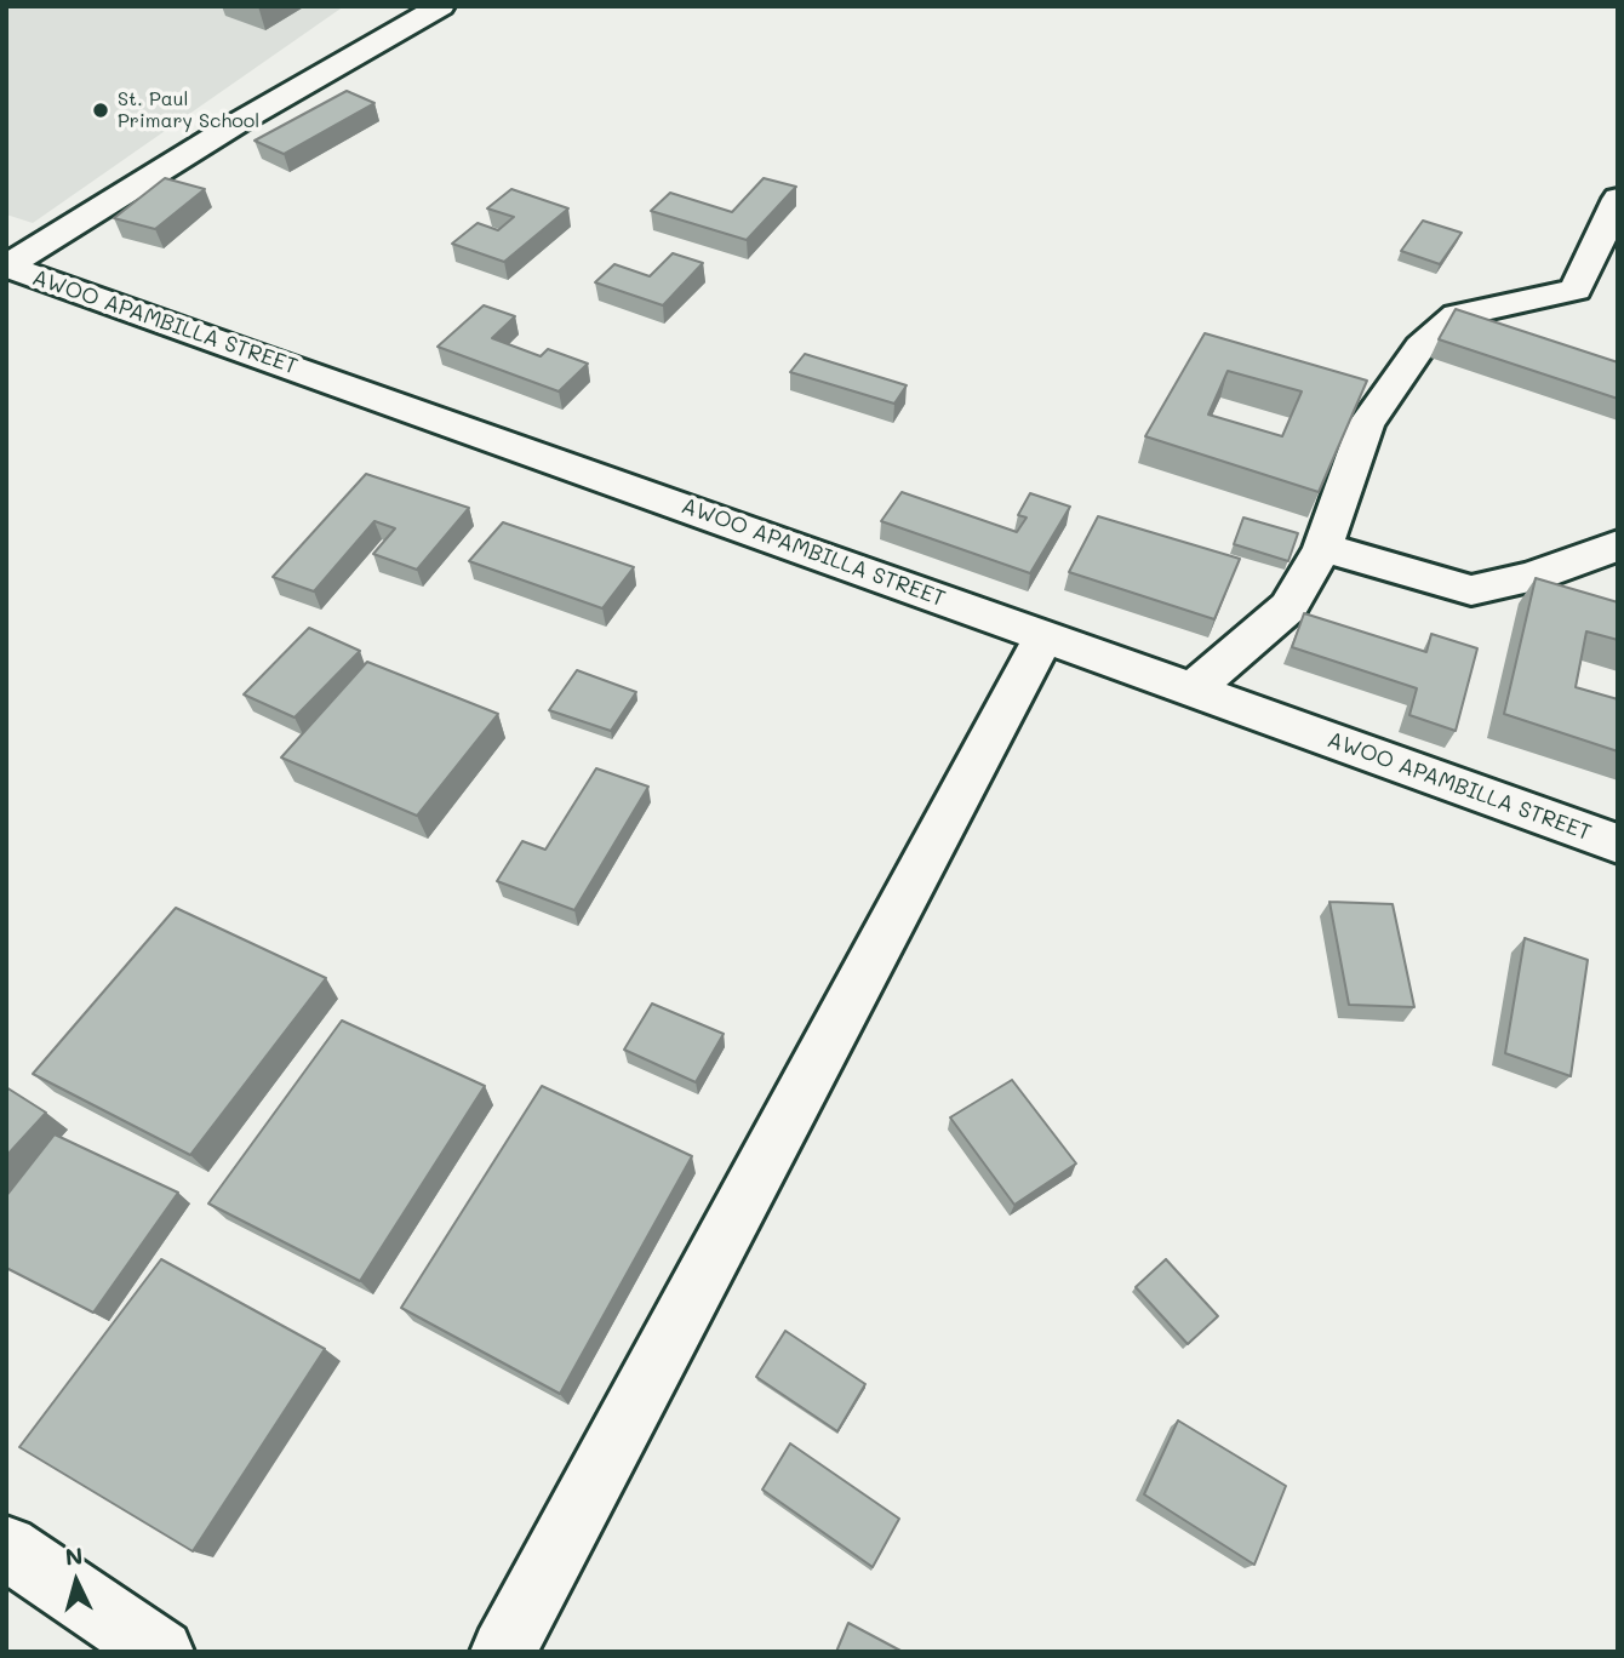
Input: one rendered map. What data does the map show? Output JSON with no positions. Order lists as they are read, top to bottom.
{
  "streets": {
    "street": ["AWOO APAMBILLA STREET"]
  },
  "places": ["St. Paul Primary School"],
  "north": "top"
}
